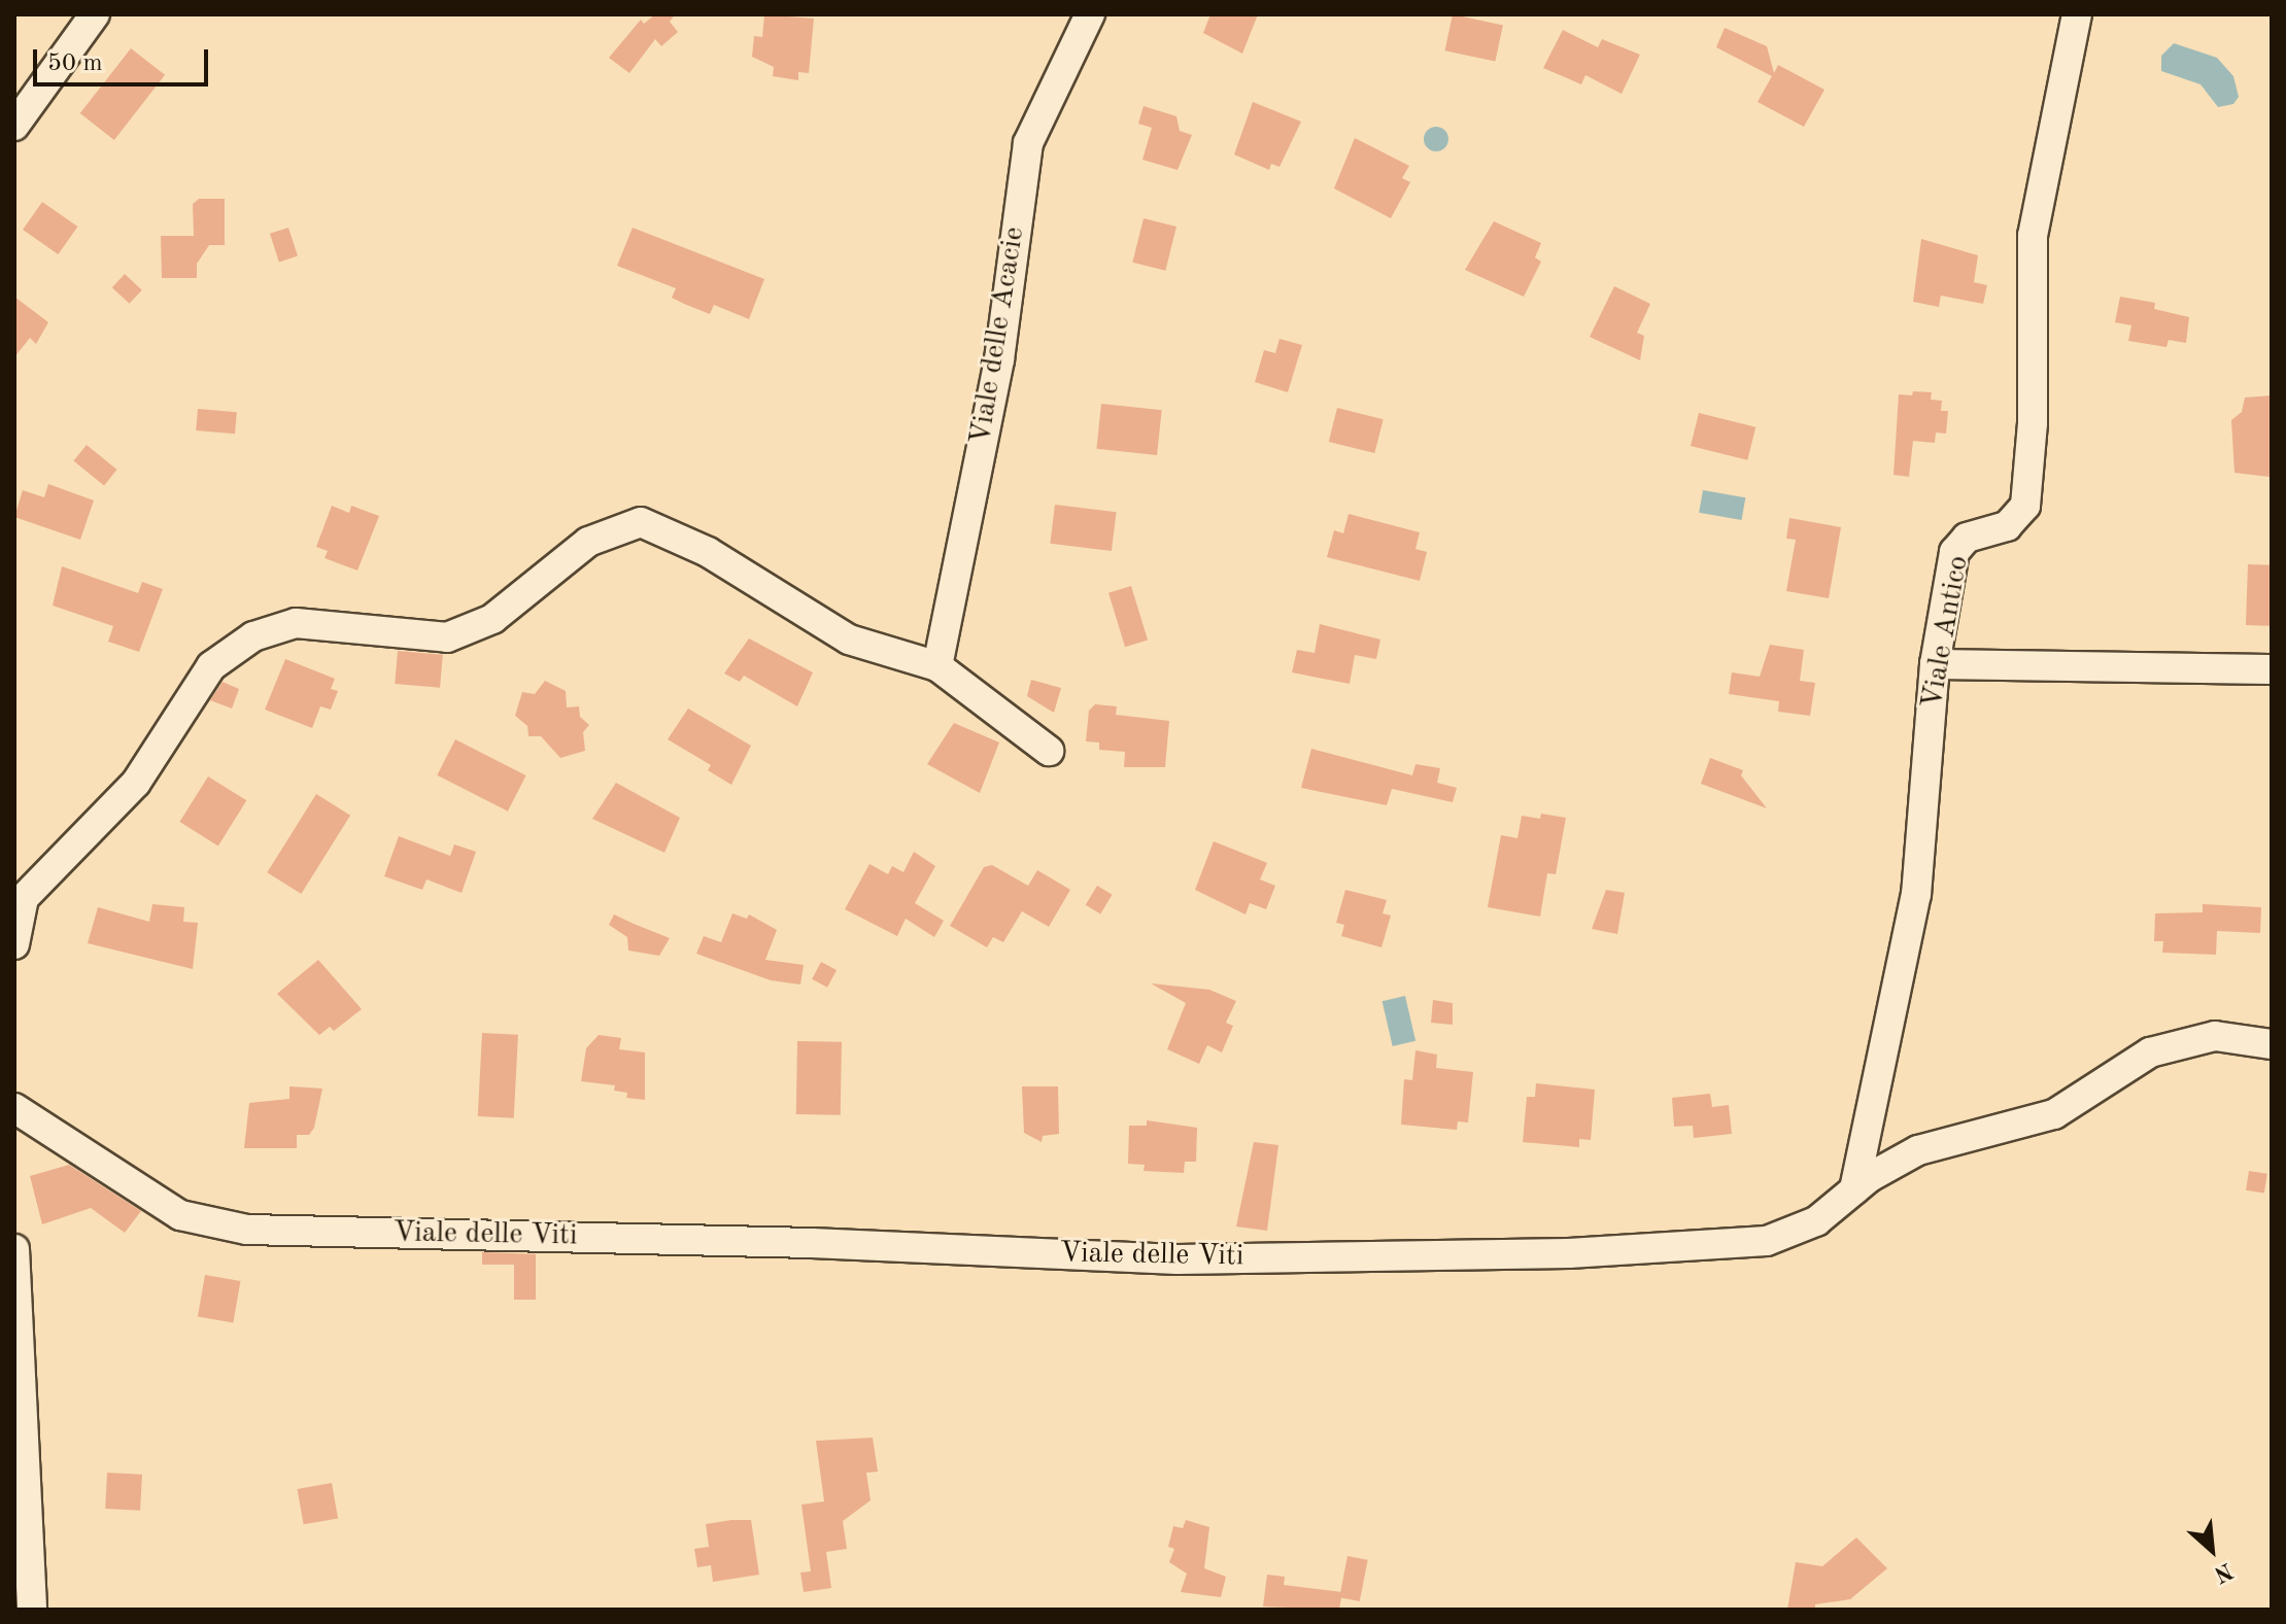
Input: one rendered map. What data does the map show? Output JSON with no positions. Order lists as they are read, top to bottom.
{
  "streets": {
    "street": ["Viale delle Acacie", "Viale Antico", "Viale delle Viti"]
  },
  "crossings": [
    ["Viale Antico", "Viale delle Viti"]
  ],
  "scale_bar": "50 m",
  "north": "bottom right"
}
